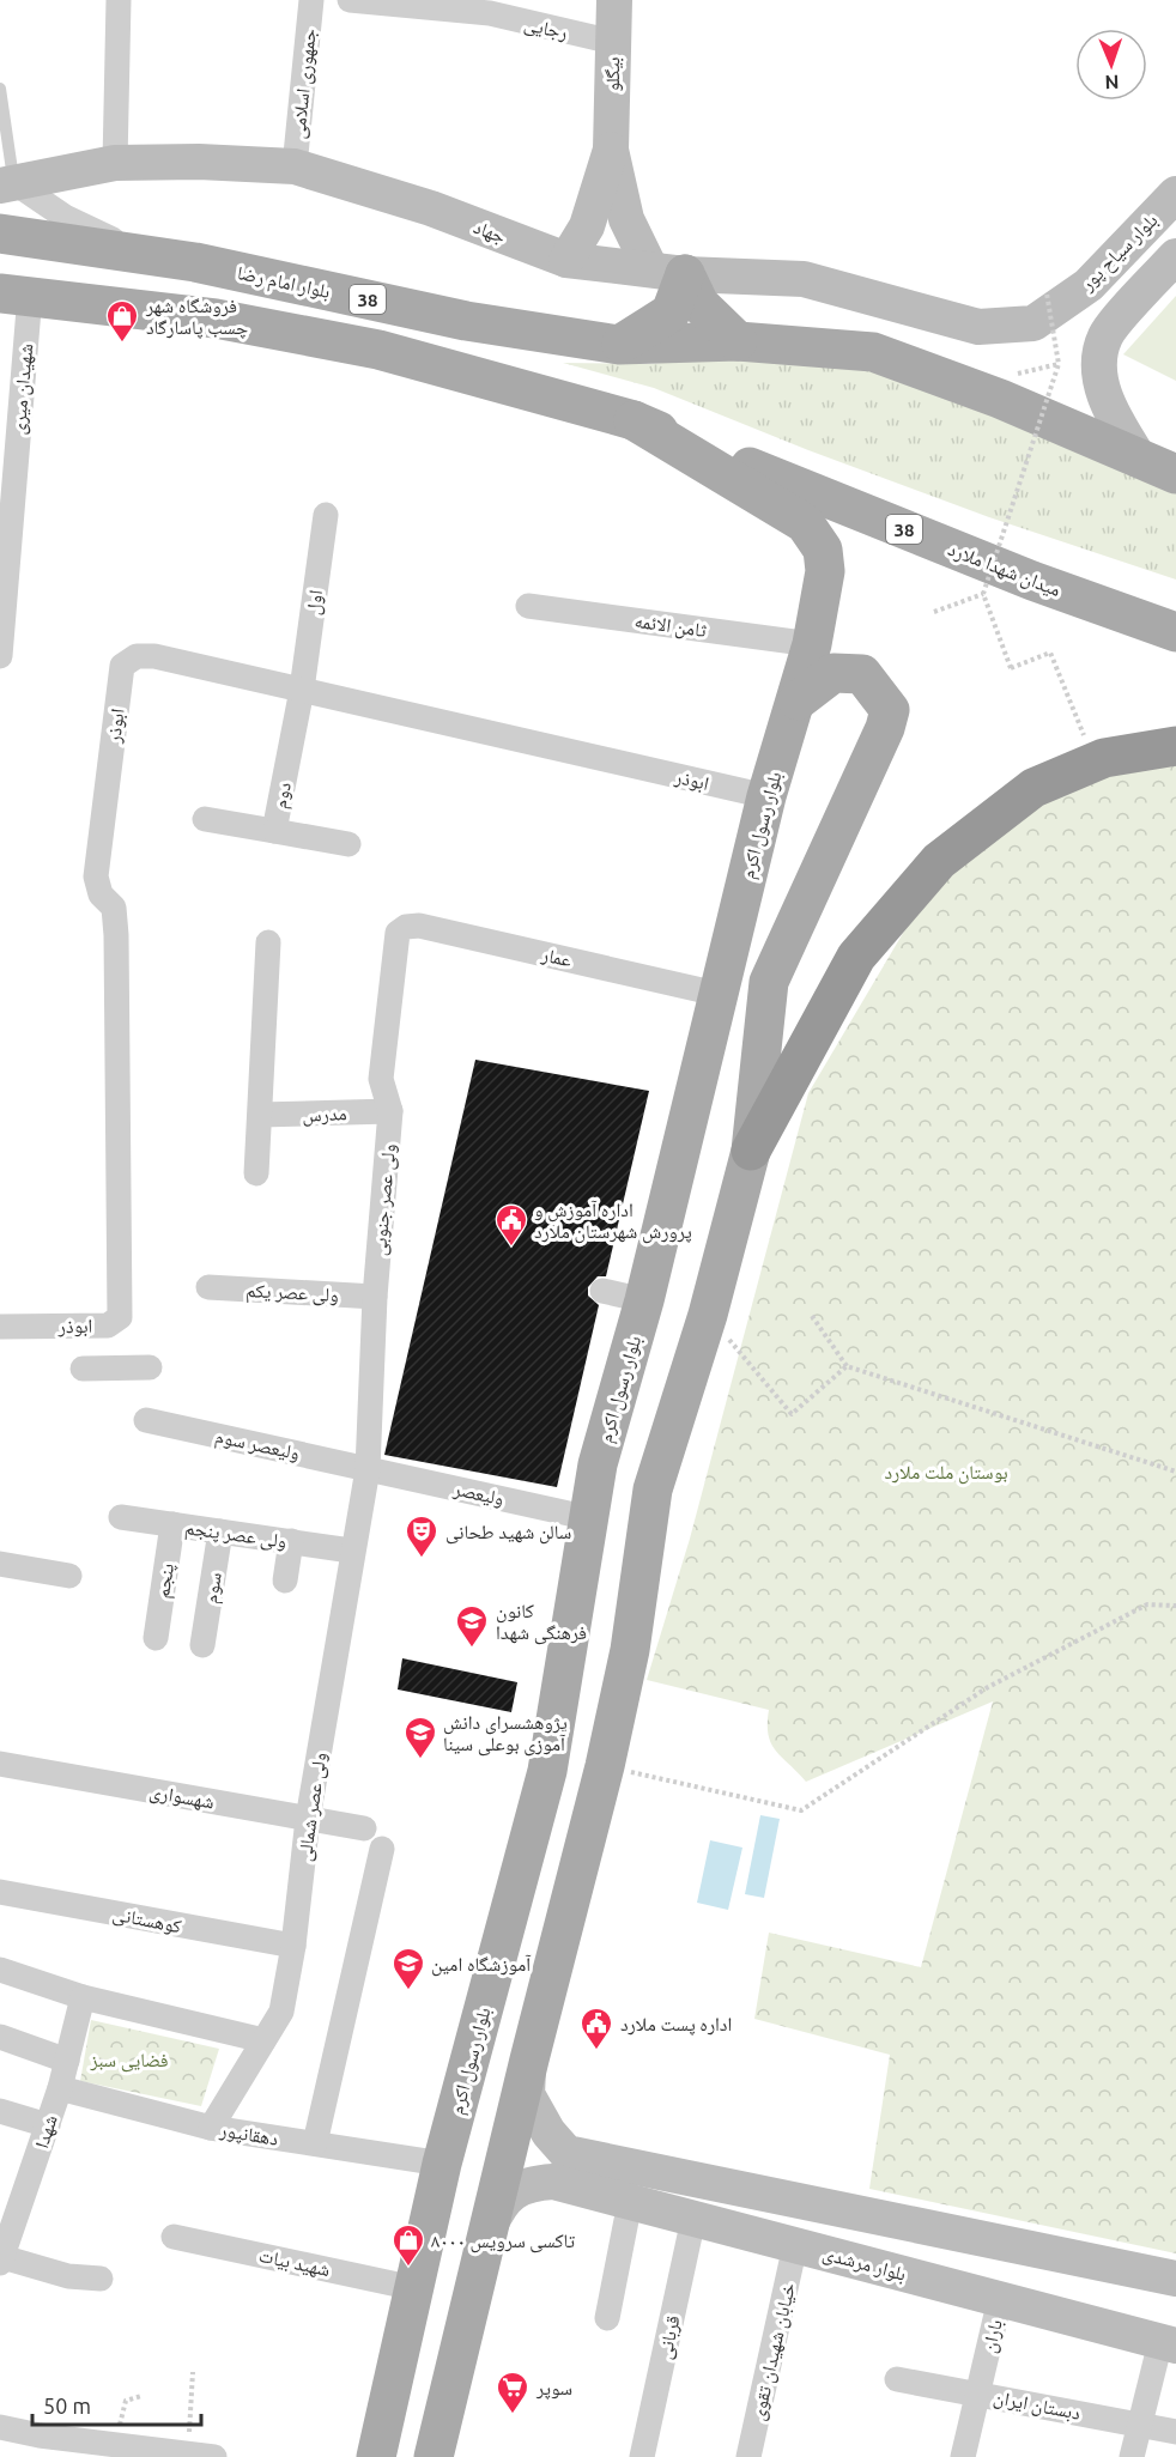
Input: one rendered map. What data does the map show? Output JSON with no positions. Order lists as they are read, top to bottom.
{
  "streets": {
    "main road": [
      "بیگلو",
      "جهاد",
      "بلوار سیاح پور",
      "بلوار امام رضا",
      "38",
      "میدان شهدا ملارد",
      "بلوار رسول اکرم",
      "بلوار مرشدی"
    ],
    "street": [
      "رجایی",
      "جمهوری اسلامی",
      "شهیدان میری",
      "اول",
      "ثامن الائمه",
      "ابوذر",
      "دوم",
      "عمار",
      "مدرس",
      "ولی عصر جنوبی",
      "ولی عصر یکم",
      "ولیعصر سوم",
      "ولیعصر",
      "ولی عصر پنجم",
      "پنجم",
      "سوم",
      "شهسواری",
      "ولی عصر شمالی",
      "کوهستانی",
      "شهدا",
      "دهقانپور",
      "شهید بیات",
      "باران",
      "قربانی",
      "خیابان شهیدان تقوی",
      "دبستان ایران"
    ]
  },
  "crossings": [
    ["رجایی", "بیگلو"],
    ["جمهوری اسلامی", "جهاد"],
    ["جهاد", "بلوار سیاح پور"],
    ["بلوار امام رضا", "38"],
    ["38", "شهیدان میری"],
    ["38", "میدان شهدا ملارد"],
    ["38", "بلوار رسول اکرم"],
    ["میدان شهدا ملارد", "بلوار رسول اکرم"],
    ["اول", "ابوذر"],
    ["اول", "دوم"],
    ["ثامن الائمه", "بلوار رسول اکرم"],
    ["ابوذر", "دوم"],
    ["ابوذر", "بلوار رسول اکرم"],
    ["بلوار رسول اکرم", "عمار"],
    ["بلوار رسول اکرم", "ولیعصر"],
    ["بلوار رسول اکرم", "دهقانپور"],
    ["بلوار رسول اکرم", "شهید بیات"],
    ["عمار", "ولی عصر جنوبی"],
    ["مدرس", "ولی عصر جنوبی"],
    ["ولی عصر جنوبی", "ولی عصر یکم"],
    ["ولی عصر جنوبی", "ولیعصر سوم"],
    ["ولی عصر جنوبی", "ولیعصر"],
    ["ولی عصر جنوبی", "ولی عصر شمالی"],
    ["ولیعصر سوم", "ولیعصر"],
    ["ولیعصر سوم", "ولی عصر شمالی"],
    ["ولیعصر", "ولی عصر شمالی"],
    ["ولی عصر پنجم", "پنجم"],
    ["ولی عصر پنجم", "سوم"],
    ["ولی عصر پنجم", "ولی عصر شمالی"],
    ["شهسواری", "ولی عصر شمالی"],
    ["ولی عصر شمالی", "کوهستانی"],
    ["ولی عصر شمالی", "دهقانپور"],
    ["شهدا", "دهقانپور"],
    ["بلوار مرشدی", "باران"],
    ["بلوار مرشدی", "قربانی"],
    ["بلوار مرشدی", "خیابان شهیدان تقوی"],
    ["باران", "دبستان ایران"]
  ],
  "parks": ["بوستان ملت ملارد", "فضایی سبز"],
  "places": {
    "shop": ["فروشگاه شهر چسب پاسارگاد", "تاکسی سرویس ۸۰۰۰"],
    "public building": ["اداره آموزش و پرورش شهرستان ملارد", "اداره پست ملارد"],
    "theatre": ["سالن شهید طحانی"],
    "school or university": ["کانون فرهنگی شهدا", "پژوهشسرای دانش آموزی بوعلی سینا", "آموزشگاه امین"],
    "supermarket": ["سوپر"]
  },
  "scale_bar": "50 m",
  "north": "bottom"
}
